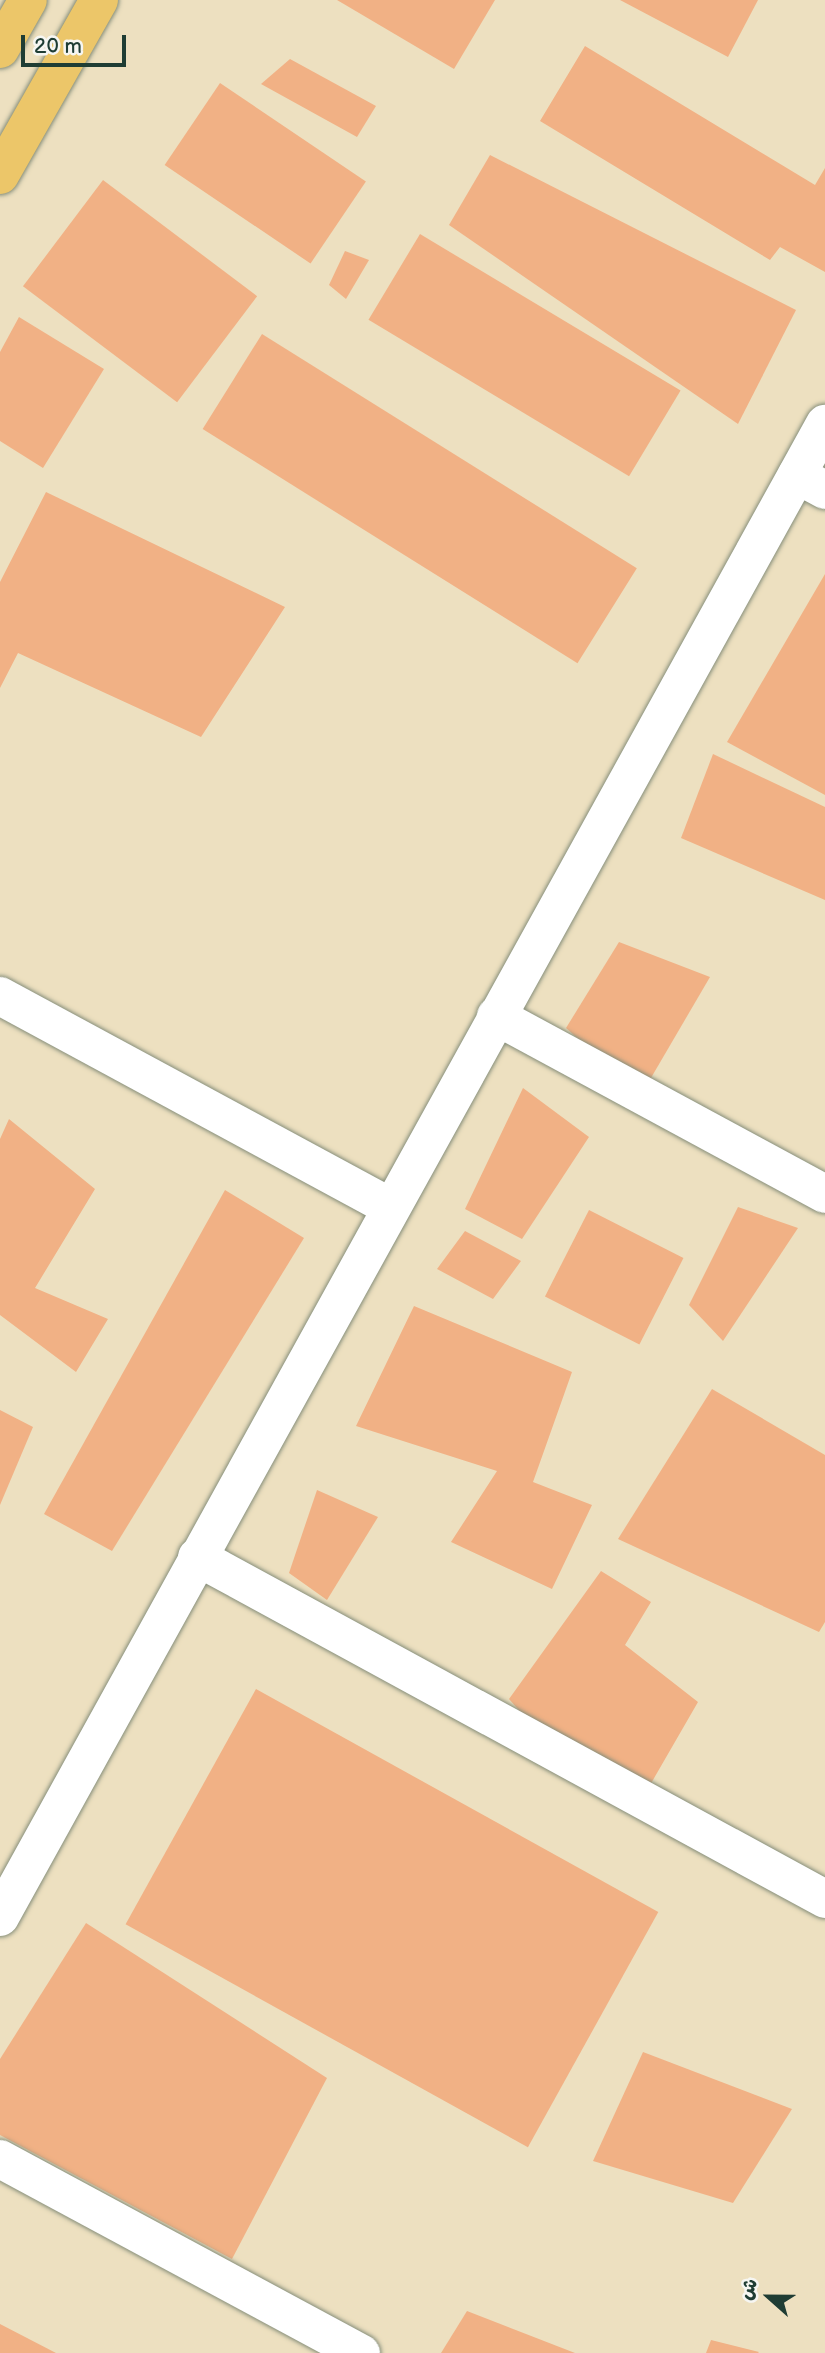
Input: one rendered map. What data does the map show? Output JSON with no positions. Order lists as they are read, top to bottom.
{
  "scale_bar": "20 m",
  "north": "left"
}
